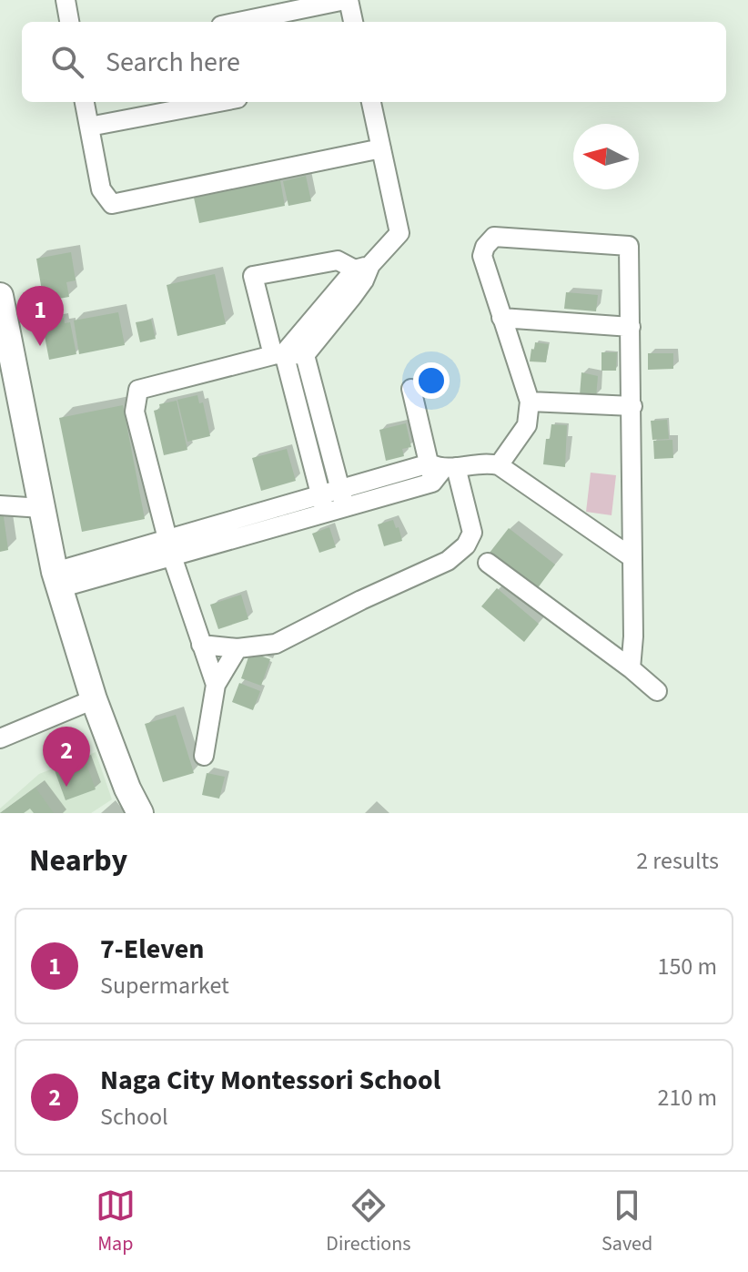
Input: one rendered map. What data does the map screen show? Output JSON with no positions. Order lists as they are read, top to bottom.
{
  "north": "left",
  "page": {
    "search": "Search here",
    "pins": ["1", "2"],
    "heading": ["Nearby", "2 results"],
    "list": [
      {
        "mark": "1",
        "name": "7-Eleven",
        "note": "Supermarket",
        "value": "150 m"
      },
      {
        "mark": "2",
        "name": "Naga City Montessori School",
        "note": "School",
        "value": "210 m"
      }
    ],
    "nav": ["Map", "Directions", "Saved"]
  }
}
